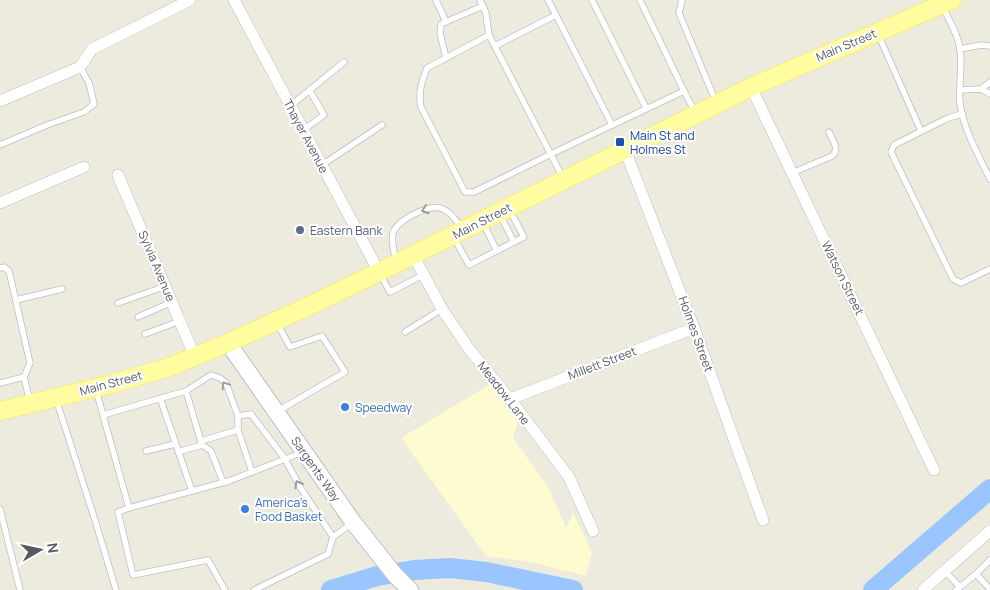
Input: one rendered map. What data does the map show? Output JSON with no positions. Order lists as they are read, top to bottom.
{
  "streets": {
    "main road": ["Main Street", "Sargents Way"],
    "street": [
      "Thayer Avenue",
      "Sylvia Avenue",
      "Watson Street",
      "Holmes Street",
      "Millett Street",
      "Meadow Lane"
    ]
  },
  "crossings": [
    ["Main Street", "Thayer Avenue"],
    ["Main Street", "Sylvia Avenue"],
    ["Main Street", "Watson Street"],
    ["Main Street", "Holmes Street"],
    ["Main Street", "Meadow Lane"],
    ["Main Street", "Sargents Way"],
    ["Holmes Street", "Millett Street"],
    ["Millett Street", "Meadow Lane"]
  ],
  "places": {
    "transit": ["Main St and Holmes St"],
    "other": ["Eastern Bank", "Speedway", "America's Food Basket"]
  },
  "north": "right"
}
